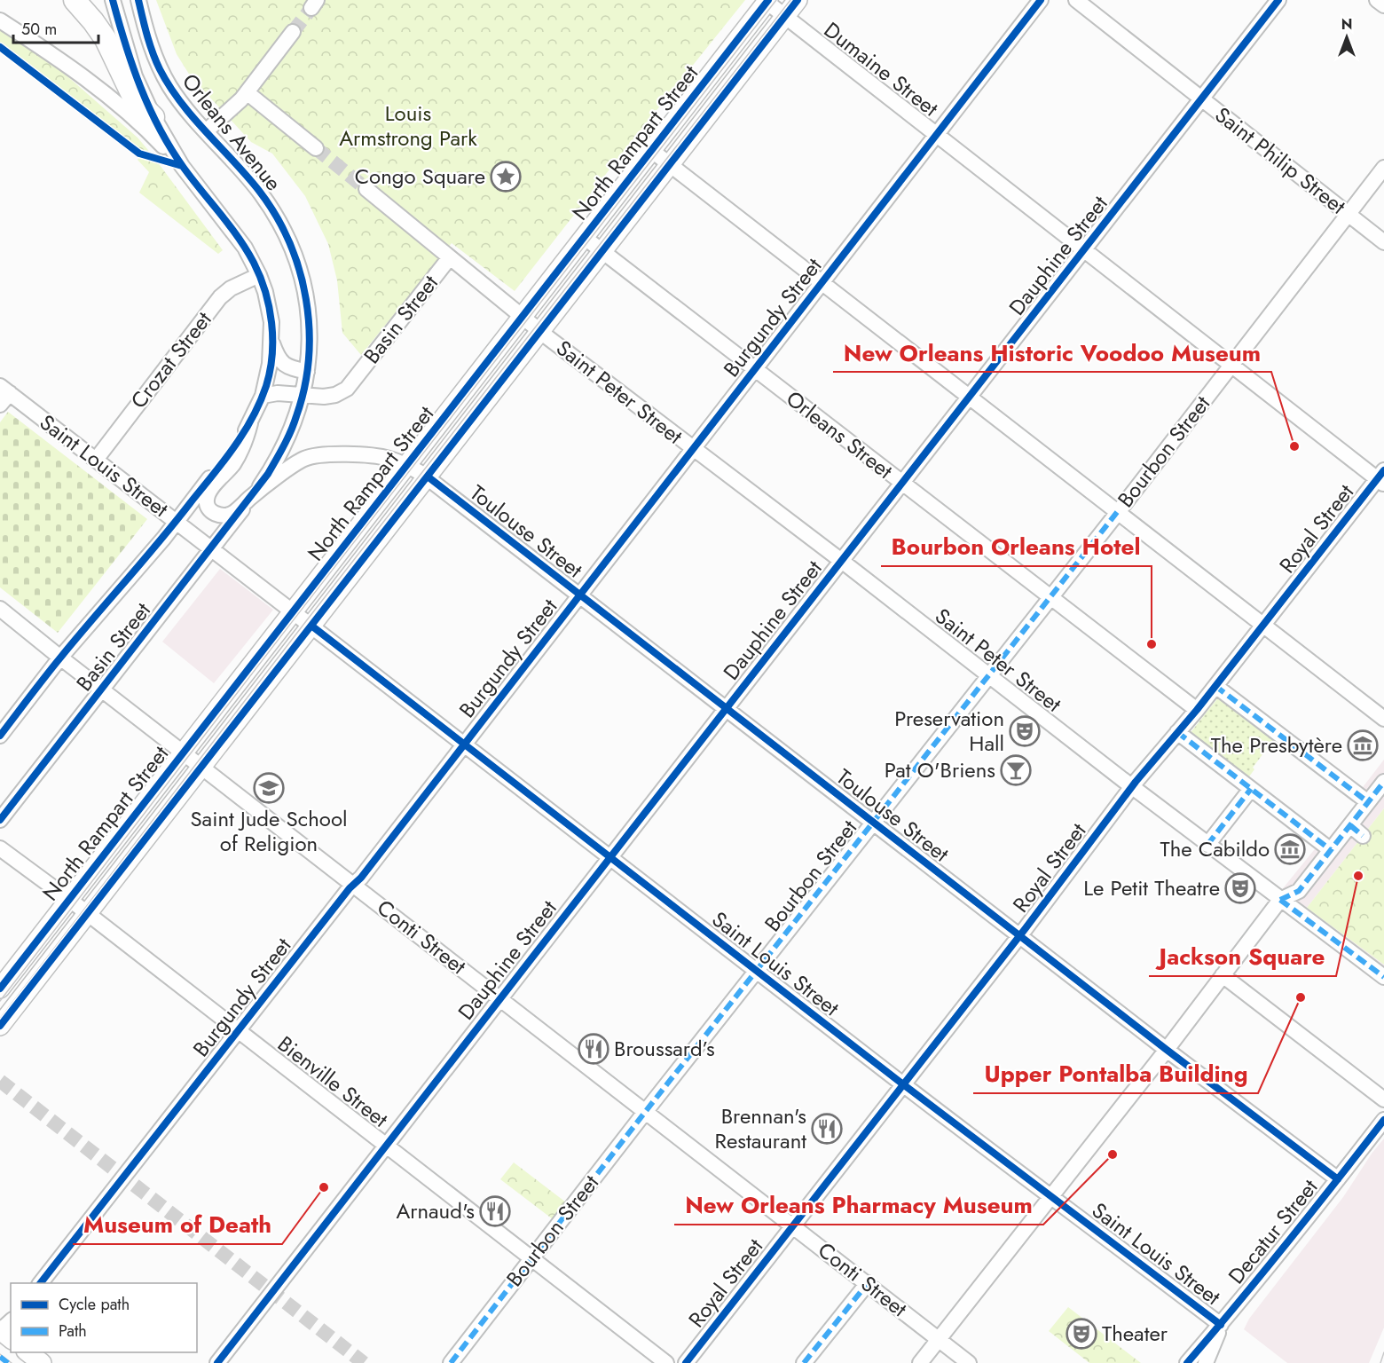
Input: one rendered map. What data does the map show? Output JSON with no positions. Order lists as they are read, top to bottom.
{
  "streets": {
    "main road": ["North Rampart Street"],
    "street": [
      "Dumaine Street",
      "Orleans Avenue",
      "Saint Philip Street",
      "Dauphine Street",
      "Burgundy Street",
      "Basin Street",
      "Crozat Street",
      "Saint Peter Street",
      "Orleans Street",
      "Bourbon Street",
      "Saint Louis Street",
      "Royal Street",
      "Toulouse Street",
      "Conti Street",
      "Bienville Street",
      "Decatur Street"
    ]
  },
  "crossings": [
    ["Dumaine Street", "North Rampart Street"],
    ["Dumaine Street", "Dauphine Street"],
    ["Dumaine Street", "Burgundy Street"],
    ["Dumaine Street", "Bourbon Street"],
    ["Dumaine Street", "Royal Street"],
    ["Orleans Avenue", "Basin Street"],
    ["Orleans Avenue", "Toulouse Street"],
    ["North Rampart Street", "Saint Peter Street"],
    ["North Rampart Street", "Orleans Street"],
    ["North Rampart Street", "Saint Louis Street"],
    ["North Rampart Street", "Toulouse Street"],
    ["North Rampart Street", "Conti Street"],
    ["North Rampart Street", "Bienville Street"],
    ["Saint Philip Street", "Dauphine Street"],
    ["Saint Philip Street", "Bourbon Street"],
    ["Dauphine Street", "Saint Peter Street"],
    ["Dauphine Street", "Orleans Street"],
    ["Dauphine Street", "Saint Louis Street"],
    ["Dauphine Street", "Toulouse Street"],
    ["Dauphine Street", "Conti Street"],
    ["Dauphine Street", "Bienville Street"],
    ["Burgundy Street", "Saint Peter Street"],
    ["Burgundy Street", "Orleans Street"],
    ["Burgundy Street", "Saint Louis Street"],
    ["Burgundy Street", "Toulouse Street"],
    ["Burgundy Street", "Conti Street"],
    ["Burgundy Street", "Bienville Street"],
    ["Basin Street", "Saint Peter Street"],
    ["Basin Street", "Saint Louis Street"],
    ["Basin Street", "Toulouse Street"],
    ["Basin Street", "Conti Street"],
    ["Crozat Street", "Saint Louis Street"],
    ["Saint Peter Street", "Bourbon Street"],
    ["Saint Peter Street", "Royal Street"],
    ["Orleans Street", "Bourbon Street"],
    ["Orleans Street", "Royal Street"],
    ["Bourbon Street", "Saint Louis Street"],
    ["Bourbon Street", "Toulouse Street"],
    ["Bourbon Street", "Conti Street"],
    ["Bourbon Street", "Bienville Street"],
    ["Saint Louis Street", "Royal Street"],
    ["Saint Louis Street", "Decatur Street"],
    ["Royal Street", "Toulouse Street"],
    ["Royal Street", "Conti Street"],
    ["Toulouse Street", "Decatur Street"]
  ],
  "parks": ["Louis Armstrong Park"],
  "places": {
    "place": ["Congo Square"],
    "other": [
      "New Orleans Historic Voodoo Museum",
      "Bourbon Orleans Hotel",
      "Jackson Square",
      "Upper Pontalba Building",
      "New Orleans Pharmacy Museum",
      "Museum of Death"
    ],
    "theatre": ["Preservation Hall", "Le Petit Theatre", "Theater"],
    "museum": ["The Presbytère", "The Cabildo"],
    "bar": ["Pat O'Briens"],
    "school or university": ["Saint Jude School of Religion"],
    "restaurant": ["Broussard’s", "Brennan's Restaurant", "Arnaud's"]
  },
  "legend": ["Cycle path", "Path"],
  "scale_bar": "50 m",
  "north": "top"
}
